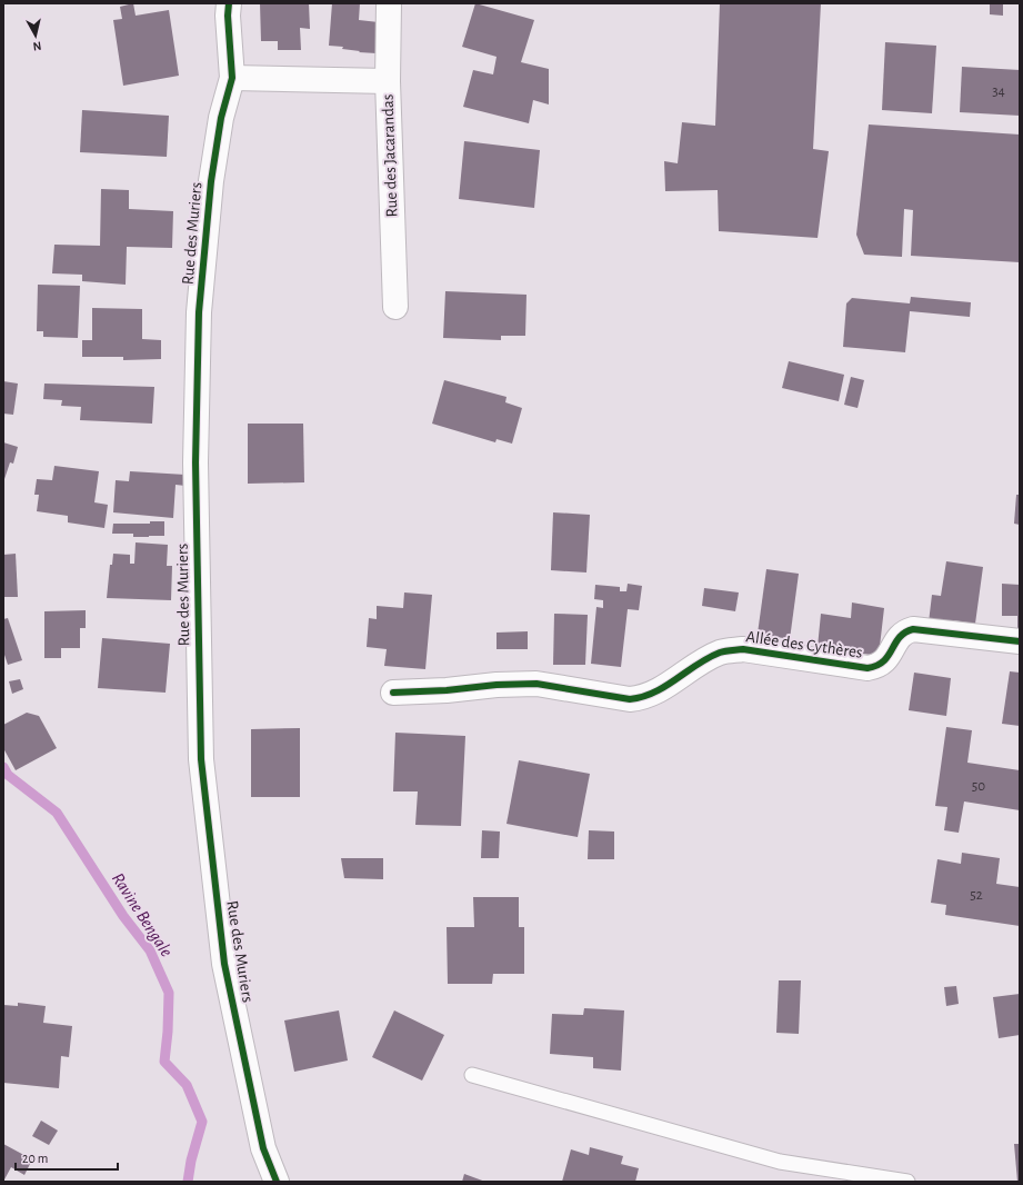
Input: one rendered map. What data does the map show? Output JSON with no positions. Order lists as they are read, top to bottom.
{
  "streets": {
    "street": ["Rue des Jacarandas", "Rue des Muriers", "Allée des Cythères"]
  },
  "water": ["Ravine Bengale"],
  "house_numbers": ["34", "50", "52"],
  "scale_bar": "20 m",
  "north": "bottom"
}
